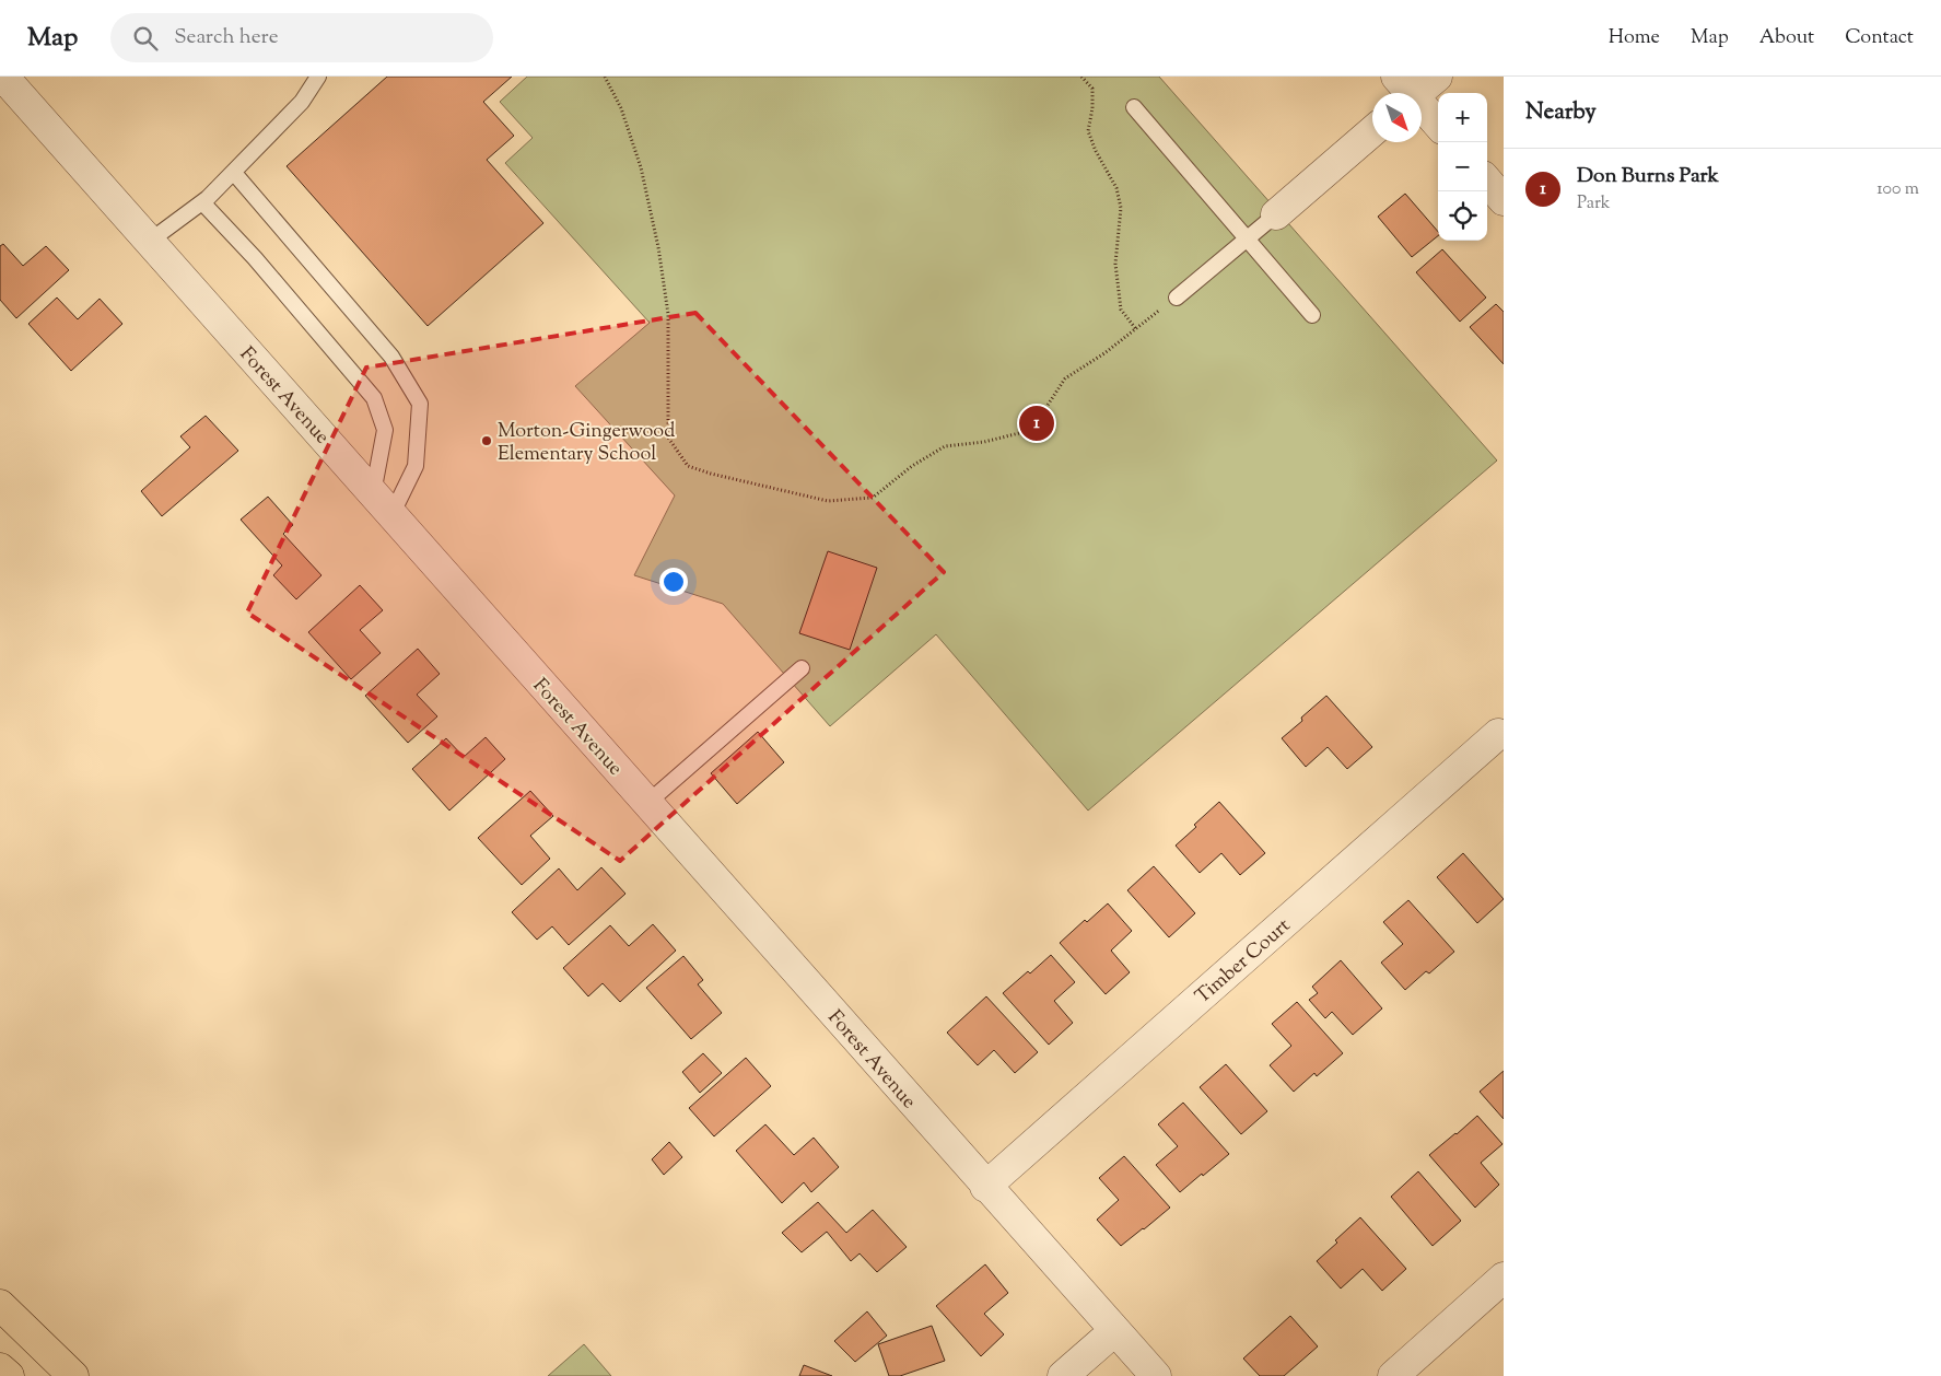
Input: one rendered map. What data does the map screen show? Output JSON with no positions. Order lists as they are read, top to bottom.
{
  "streets": {
    "street": ["Forest Avenue", "Timber Court"]
  },
  "crossings": [
    ["Forest Avenue", "Timber Court"]
  ],
  "places": ["Morton-Gingerwood Elementary School"],
  "north": "bottom right",
  "page": {
    "header": "Map",
    "search": "Search here",
    "nav": [
      "Home",
      "Map",
      "About",
      "Contact"
    ],
    "heading": "Nearby",
    "map_buttons": ["+", "−"],
    "list": [
      {
        "mark": "1",
        "name": "Don Burns Park",
        "note": "Park",
        "value": "100 m"
      }
    ],
    "pins": "1"
  }
}
